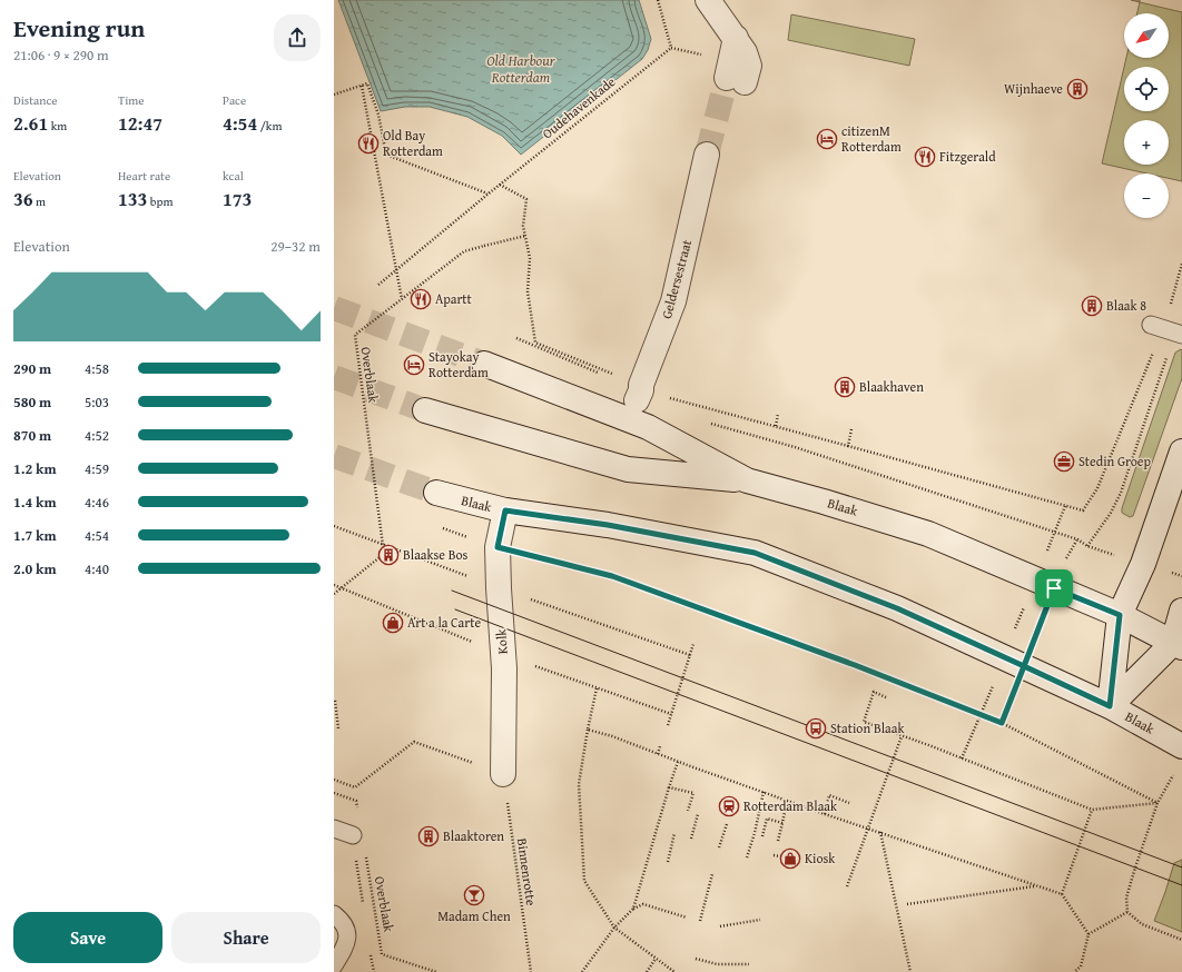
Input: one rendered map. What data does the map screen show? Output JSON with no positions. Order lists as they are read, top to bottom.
{
  "streets": {
    "main road": ["Geldersestraat", "Blaak", "Kolk"],
    "path": ["Oudehavenkade", "Overblaak", "Binnenrotte"]
  },
  "crossings": [
    ["Blaak", "Kolk"],
    ["Kolk", "Binnenrotte"]
  ],
  "water": ["Old Harbour Rotterdam"],
  "places": {
    "building": [
      "Wijnhaeve",
      "Blaak 8",
      "Blaakhaven",
      "Blaakse Bos",
      "Blaaktoren"
    ],
    "hotel": ["citizenM Rotterdam", "Stayokay Rotterdam"],
    "restaurant": ["Old Bay Rotterdam", "Fitzgerald", "Apartt"],
    "office": ["Stedin Groep"],
    "shop": ["Art a la Carte", "Kiosk"],
    "bus stop": ["Station Blaak"],
    "station": ["Rotterdam Blaak"],
    "bar": ["Madam Chen"]
  },
  "north": "bottom left",
  "page": {
    "heading": ["Evening run", "21:06 · 9 × 290 m"],
    "map_buttons": ["+", "−"],
    "stats": [
      ["Distance", "2.61 km"],
      ["Time", "12:47"],
      ["Pace", "4:54 /km"],
      ["Elevation", "36 m"],
      ["Heart rate", "133 bpm"],
      ["kcal", "173"]
    ],
    "chart": ["Elevation", "29–32 m"],
    "list": [
      {
        "name": "290 m",
        "note": "4:58"
      },
      {
        "name": "580 m",
        "note": "5:03"
      },
      {
        "name": "870 m",
        "note": "4:52"
      },
      {
        "name": "1.2 km",
        "note": "4:59"
      },
      {
        "name": "1.4 km",
        "note": "4:46"
      },
      {
        "name": "1.7 km",
        "note": "4:54"
      },
      {
        "name": "2.0 km",
        "note": "4:40"
      }
    ],
    "buttons": ["Save", "Share"]
  }
}
